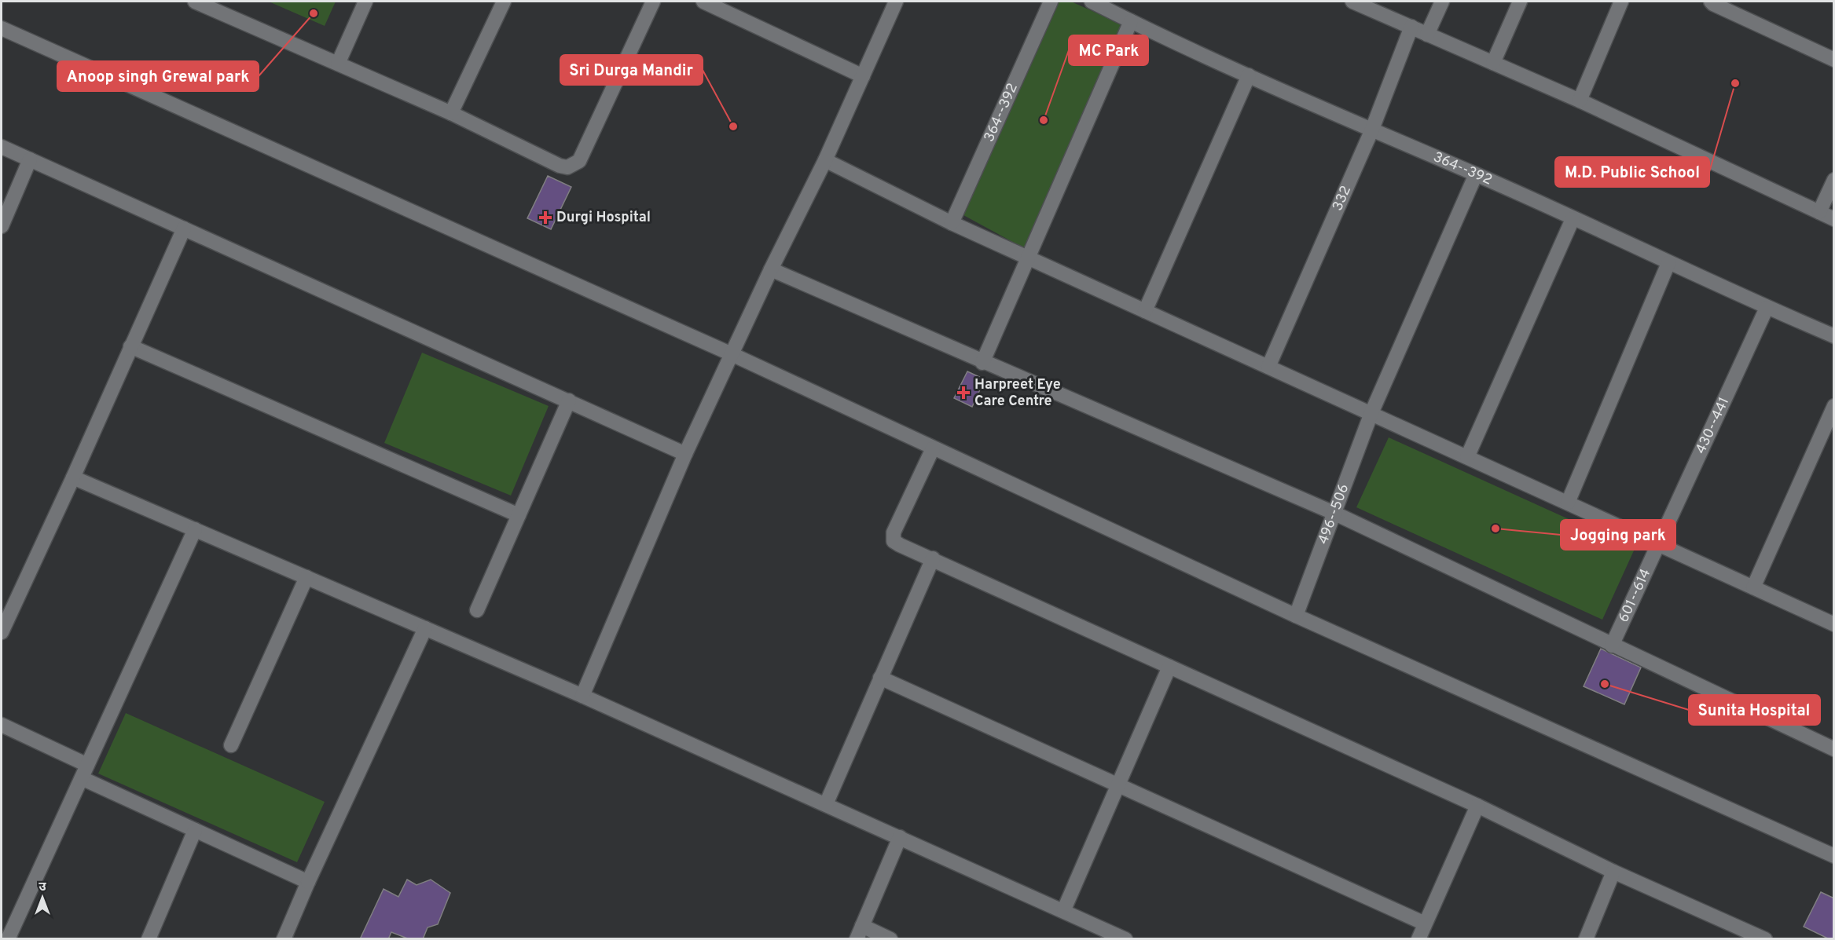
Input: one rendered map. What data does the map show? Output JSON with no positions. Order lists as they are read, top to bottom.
{
  "streets": {
    "street": [
      "364--392",
      "332",
      "430--441",
      "496--506",
      "601--614"
    ]
  },
  "crossings": [
    ["364--392", "332"],
    ["364--392", "430--441"],
    ["364--392", "496--506"],
    ["430--441", "601--614"]
  ],
  "places": {
    "other": [
      "Anoop singh Grewal park",
      "M.D. Public School",
      "MC Park",
      "Sri Durga Mandir",
      "Jogging park",
      "Sunita Hospital"
    ],
    "health": ["Durgi Hospital", "Harpreet Eye Care Centre"]
  },
  "north": "top"
}
